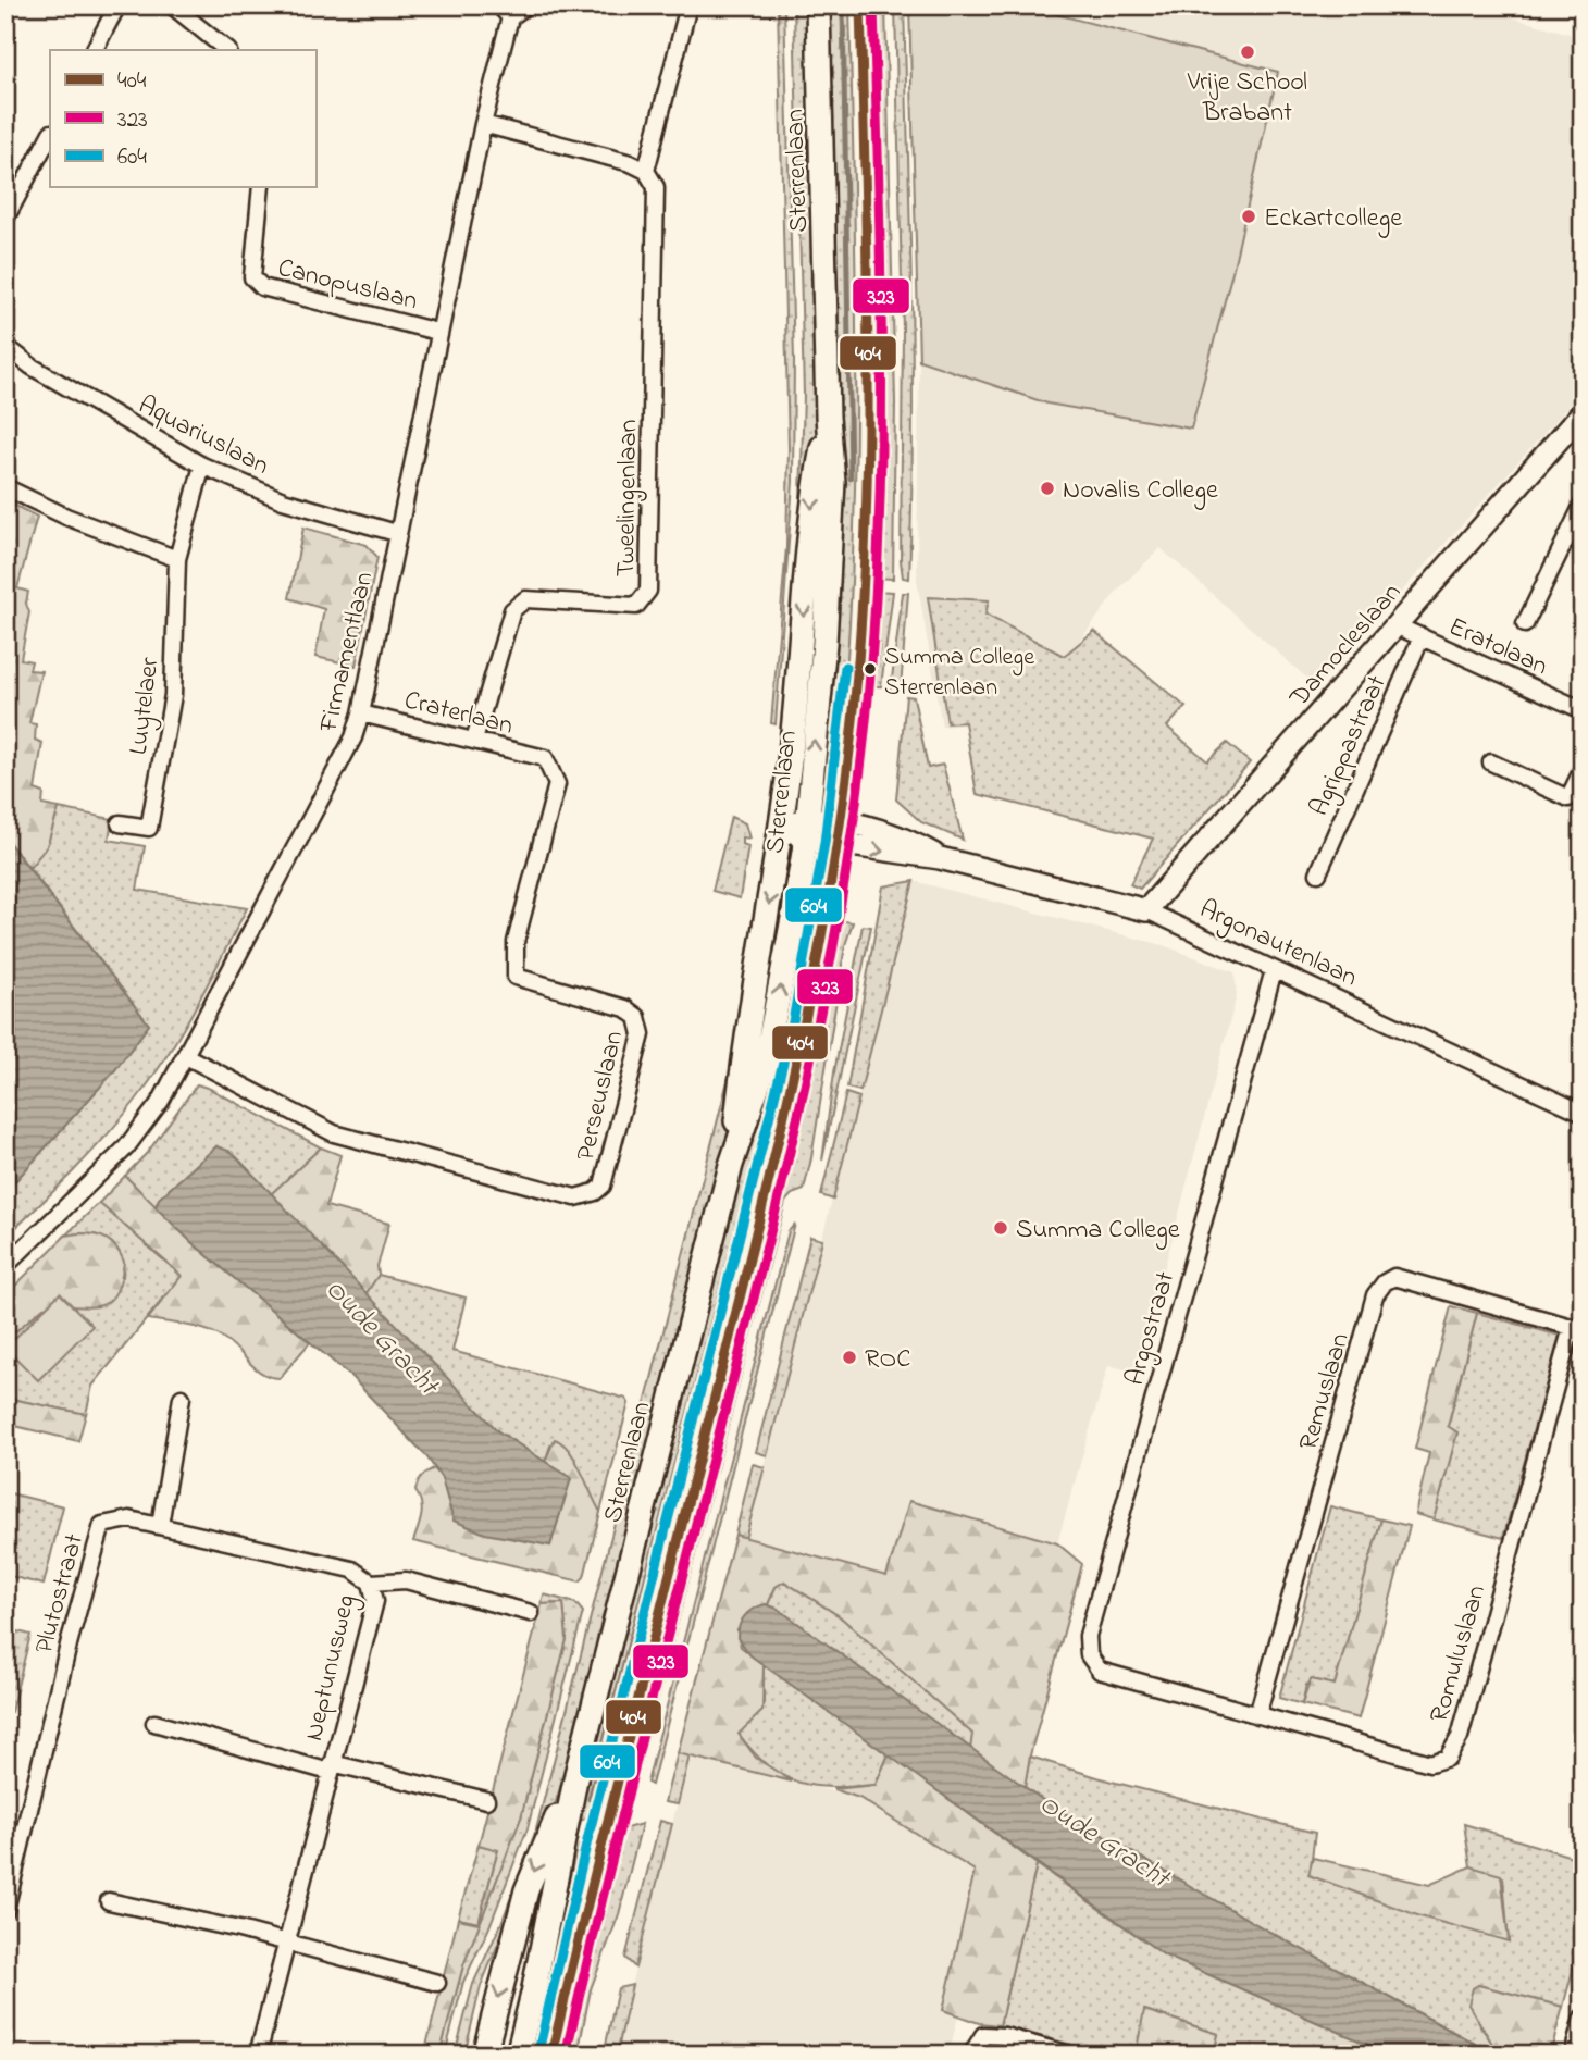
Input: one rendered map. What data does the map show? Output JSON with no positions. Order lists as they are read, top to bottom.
{
  "streets": {
    "main road": ["Sterrenlaan"],
    "street": [
      "Canopuslaan",
      "Aquariuslaan",
      "Tweelingenlaan",
      "Damocleslaan",
      "Eratolaan",
      "Firmamentlaan",
      "Luytelaer",
      "Craterlaan",
      "Agrippastraat",
      "Argonautenlaan",
      "Perseuslaan",
      "Argostraat",
      "Remuslaan",
      "Plutostraat",
      "Romuluslaan",
      "Neptunusweg"
    ]
  },
  "crossings": [
    ["Sterrenlaan", "Argonautenlaan"],
    ["Canopuslaan", "Firmamentlaan"],
    ["Aquariuslaan", "Firmamentlaan"],
    ["Aquariuslaan", "Luytelaer"],
    ["Tweelingenlaan", "Craterlaan"],
    ["Damocleslaan", "Eratolaan"],
    ["Damocleslaan", "Argonautenlaan"],
    ["Eratolaan", "Agrippastraat"],
    ["Firmamentlaan", "Craterlaan"],
    ["Firmamentlaan", "Perseuslaan"],
    ["Craterlaan", "Perseuslaan"],
    ["Argonautenlaan", "Argostraat"],
    ["Argostraat", "Romuluslaan"],
    ["Remuslaan", "Romuluslaan"]
  ],
  "water": ["Oude Gracht"],
  "places": [
    "Vrije School Brabant",
    "Eckartcollege",
    "Novalis College",
    "Summa College Sterrenlaan",
    "Summa College",
    "ROC"
  ],
  "lines": ["transit line 404", "transit line 323", "transit line 604"],
  "legend": ["404", "323", "604"]
}
